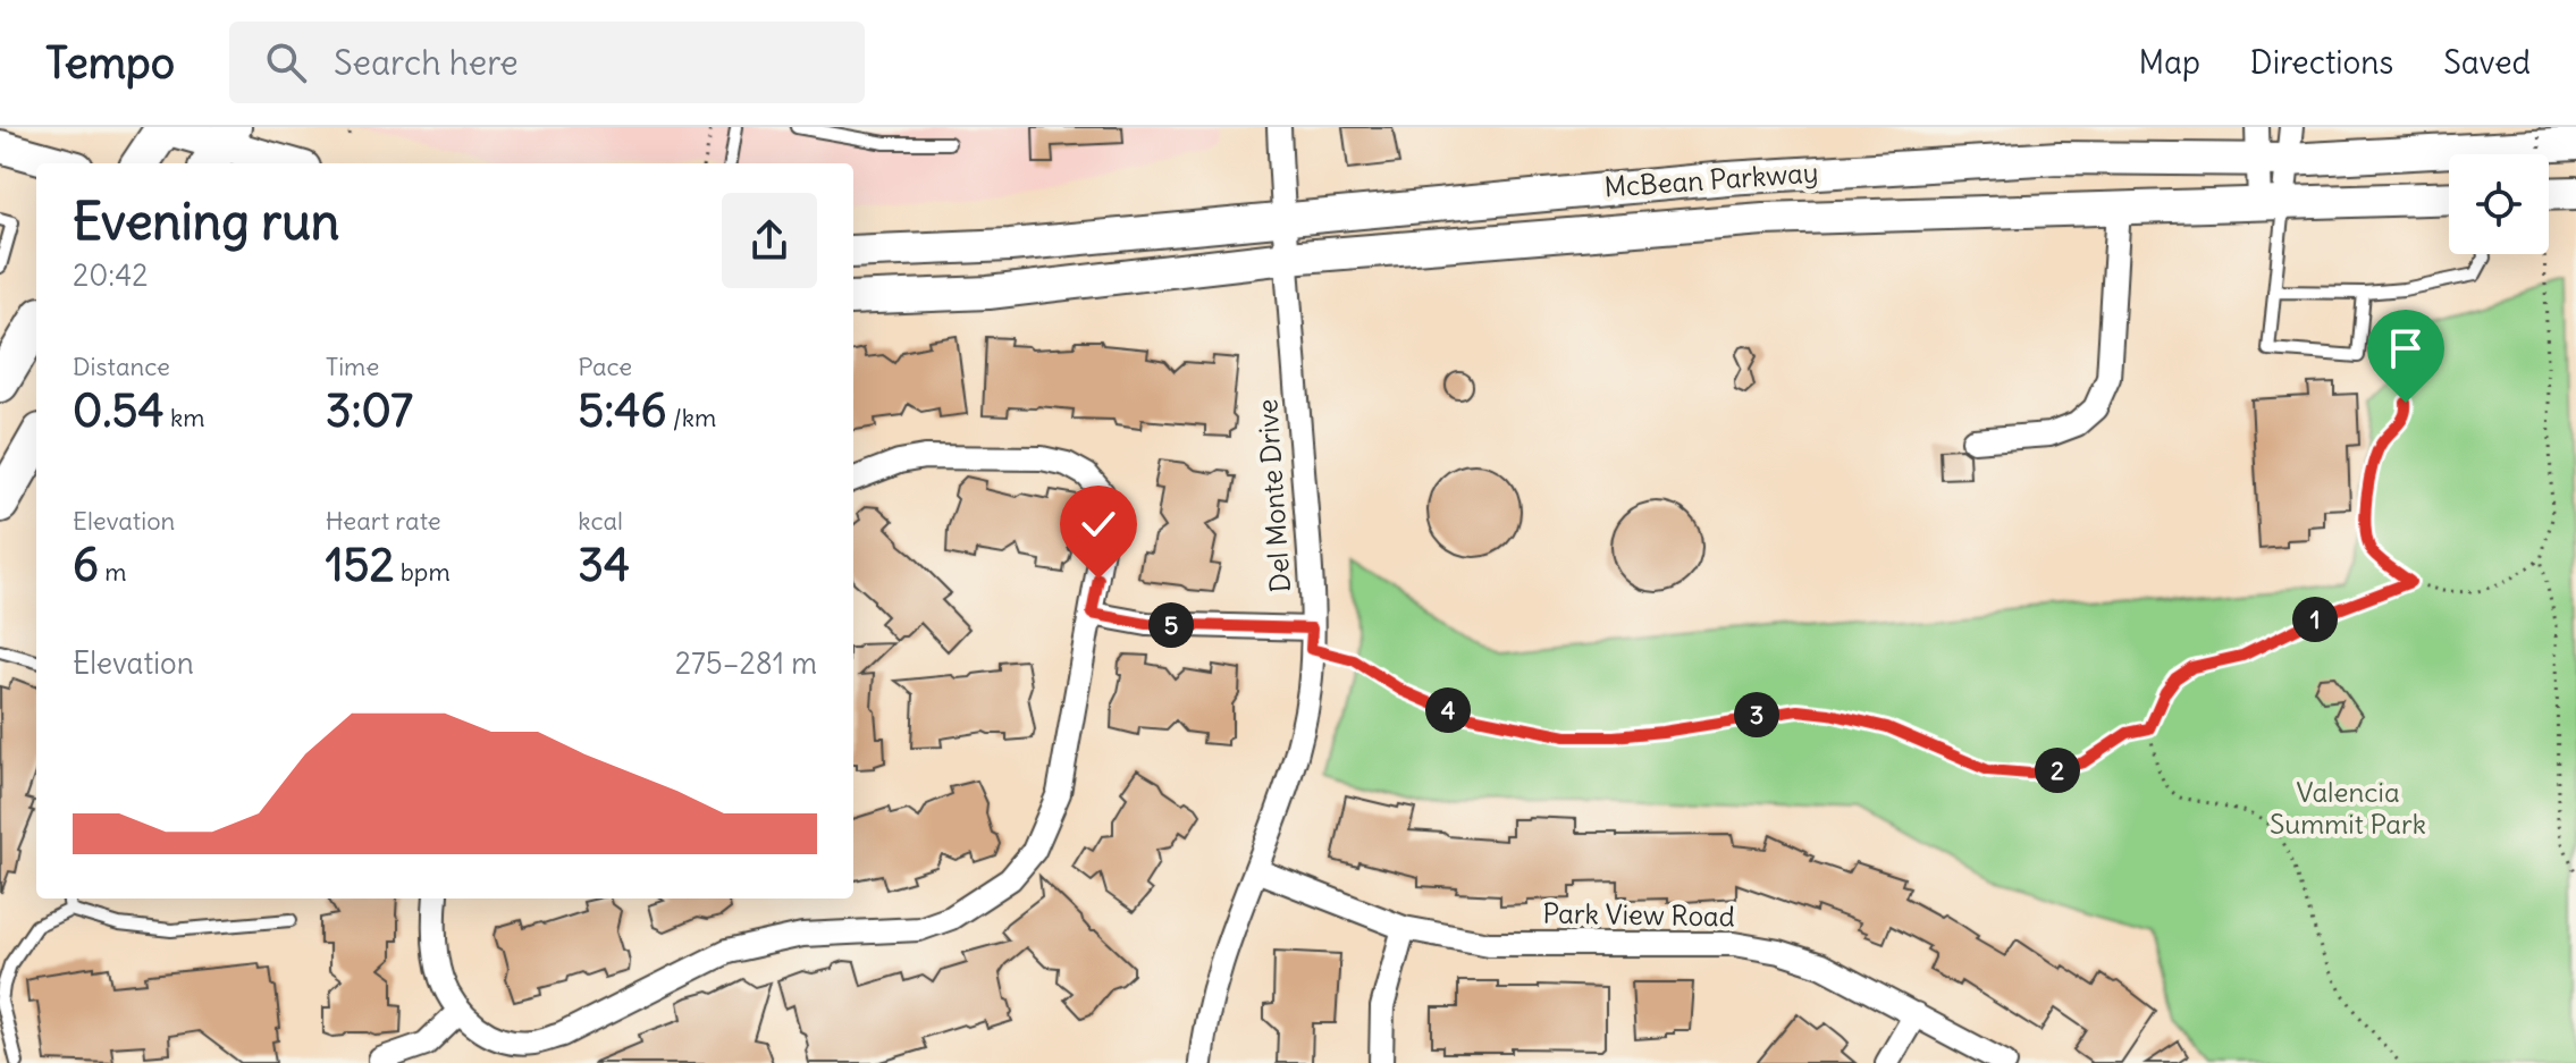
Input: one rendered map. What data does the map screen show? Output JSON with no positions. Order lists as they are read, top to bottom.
{
  "streets": {
    "main road": ["McBean Parkway"],
    "street": ["Del Monte Drive", "Park View Road"]
  },
  "crossings": [
    ["McBean Parkway", "Del Monte Drive"],
    ["Del Monte Drive", "Park View Road"]
  ],
  "parks": ["Valencia Summit Park"],
  "page": {
    "header": "Tempo",
    "search": "Search here",
    "nav": ["Map", "Directions", "Saved"],
    "heading": ["Evening run", "20:42"],
    "stats": [
      ["Distance", "0.54 km"],
      ["Time", "3:07"],
      ["Pace", "5:46 /km"],
      ["Elevation", "6 m"],
      ["Heart rate", "152 bpm"],
      ["kcal", "34"]
    ],
    "pins": [
      "1",
      "5",
      "4",
      "3",
      "2"
    ],
    "chart": ["Elevation", "275–281 m"]
  }
}
